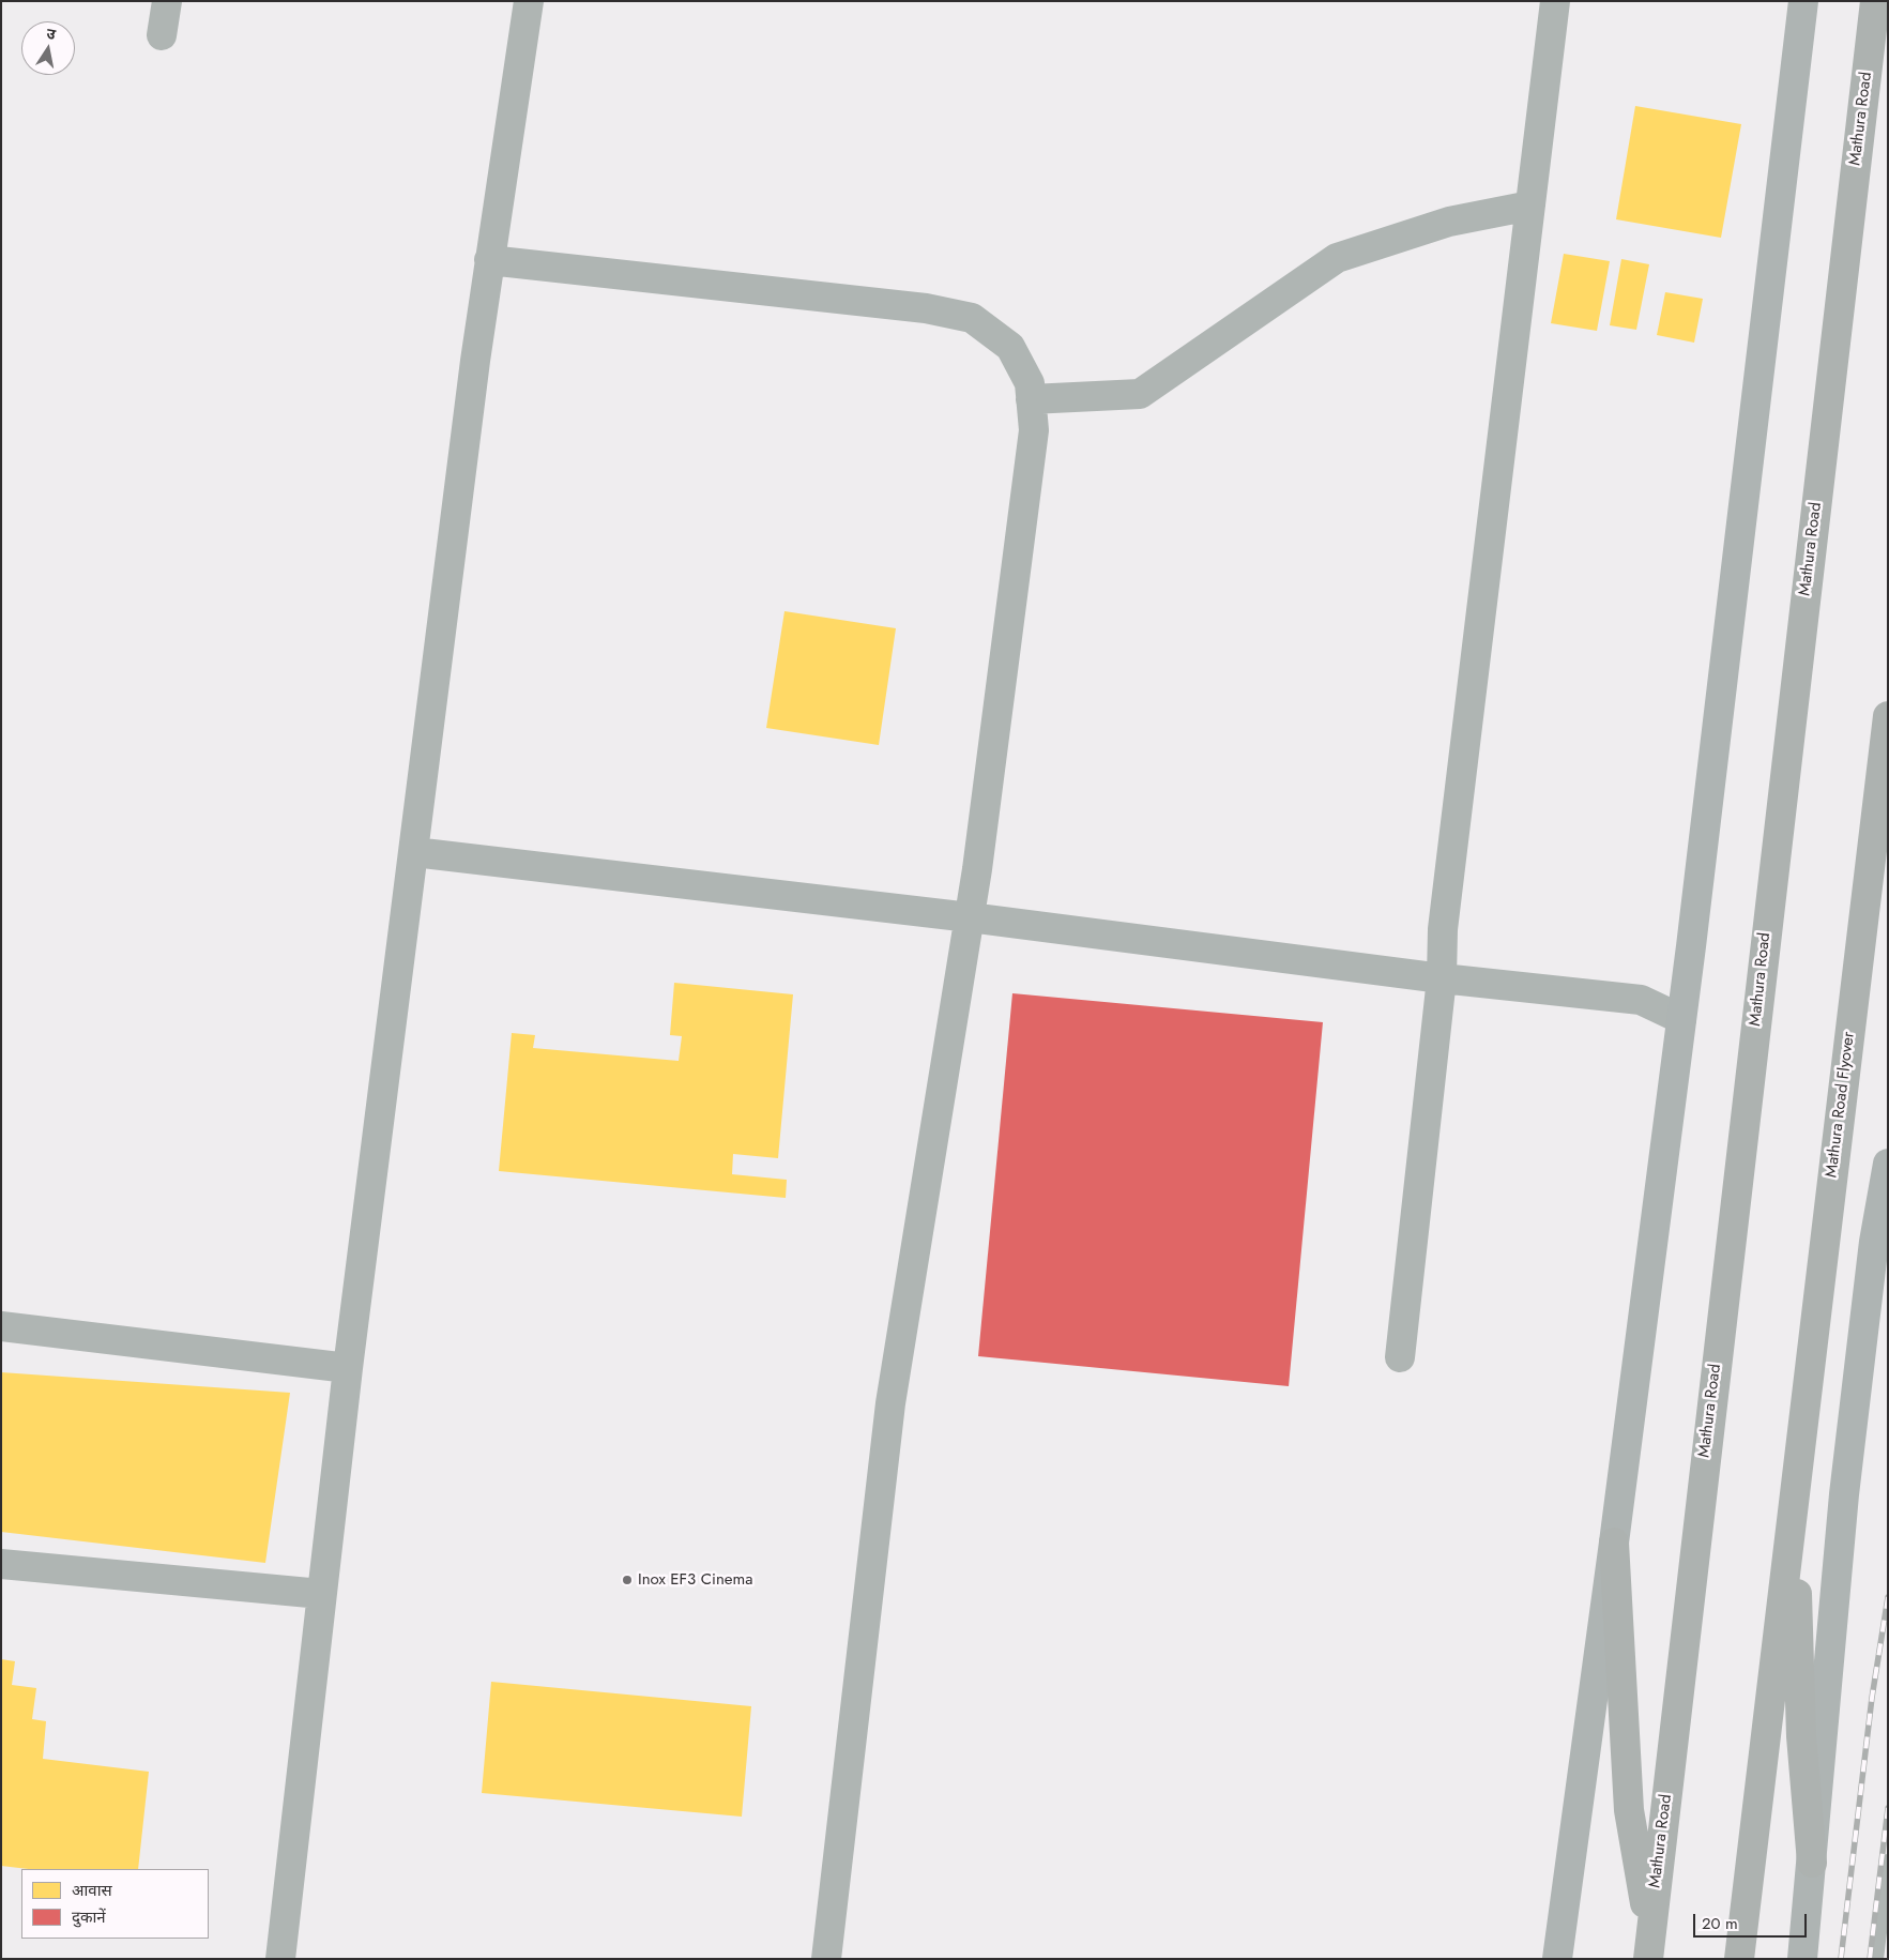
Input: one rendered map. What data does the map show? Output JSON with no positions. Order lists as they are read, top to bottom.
{
  "streets": {
    "highway": ["Mathura Road", "Mathura Road Flyover"]
  },
  "places": ["Inox EF3 Cinema"],
  "legend": ["आवास", "दुकानें"],
  "scale_bar": "20 m",
  "north": "top"
}
